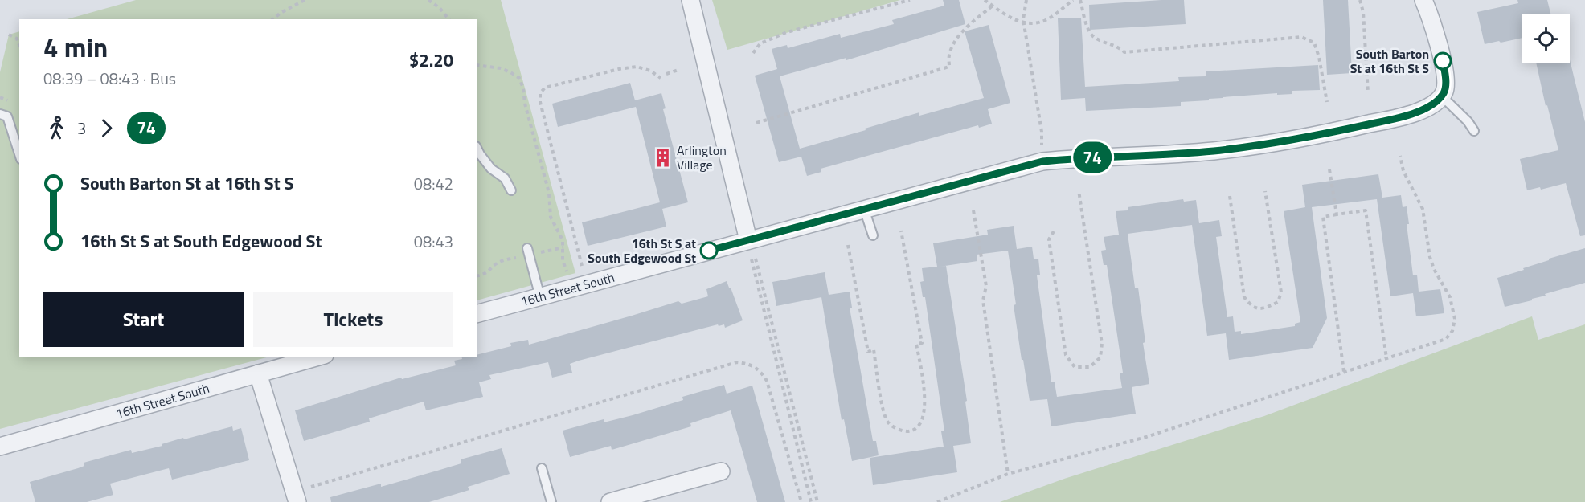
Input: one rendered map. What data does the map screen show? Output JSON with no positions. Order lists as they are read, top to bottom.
{
  "streets": {
    "street": ["16th Street South"]
  },
  "places": {
    "other": ["South Barton St at 16th St S", "16th St S at South Edgewood St"],
    "building": ["Arlington Village"]
  },
  "lines": ["bus line 74"],
  "page": {
    "on_map": "74",
    "heading": ["4 min", "08:39 – 08:43 · Bus", "$2.20"],
    "legs": ["3", "74"],
    "list": [
      {
        "name": "South Barton St at 16th St S",
        "value": "08:42"
      },
      {
        "name": "16th St S at South Edgewood St",
        "value": "08:43"
      }
    ],
    "buttons": ["Start", "Tickets"]
  }
}
